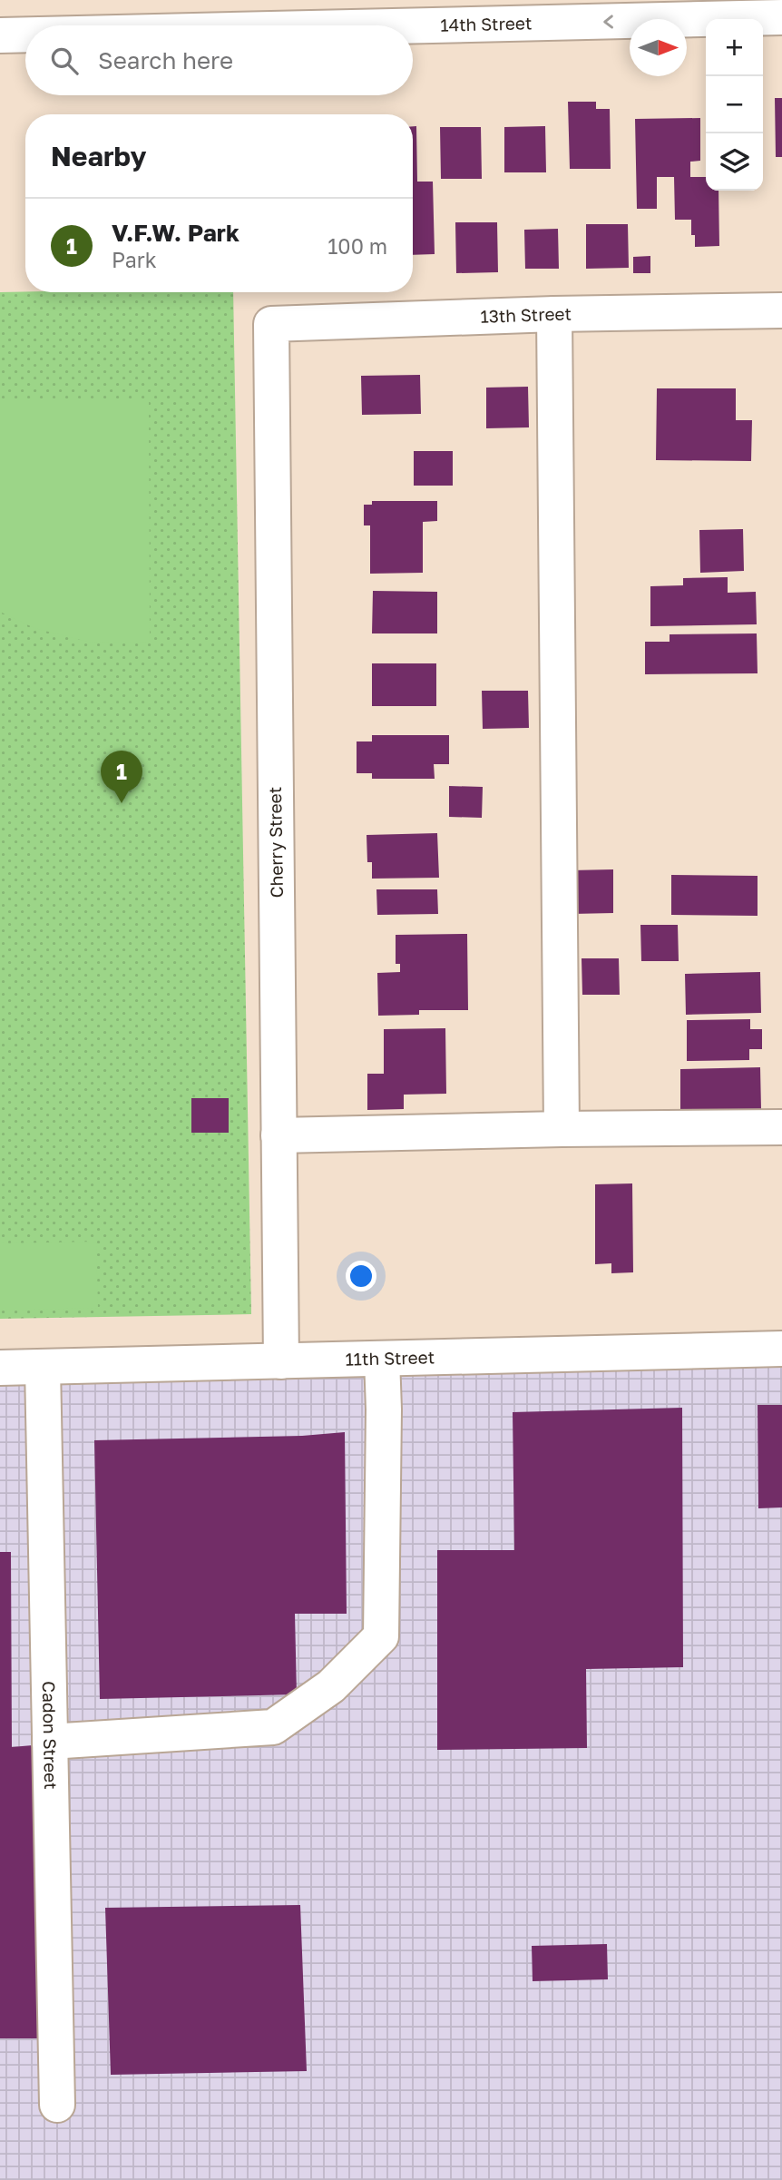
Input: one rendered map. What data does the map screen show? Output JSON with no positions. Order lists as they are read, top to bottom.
{
  "streets": {
    "street": [
      "14th Street",
      "13th Street",
      "Cherry Street",
      "11th Street",
      "Cadon Street"
    ]
  },
  "crossings": [
    ["13th Street", "Cherry Street"],
    ["Cherry Street", "11th Street"],
    ["11th Street", "Cadon Street"]
  ],
  "one_way": ["14th Street"],
  "north": "right",
  "page": {
    "map_buttons": ["+", "−"],
    "search": "Search here",
    "heading": "Nearby",
    "list": [
      {
        "mark": "1",
        "name": "V.F.W. Park",
        "note": "Park",
        "value": "100 m"
      }
    ],
    "pins": "1"
  }
}
